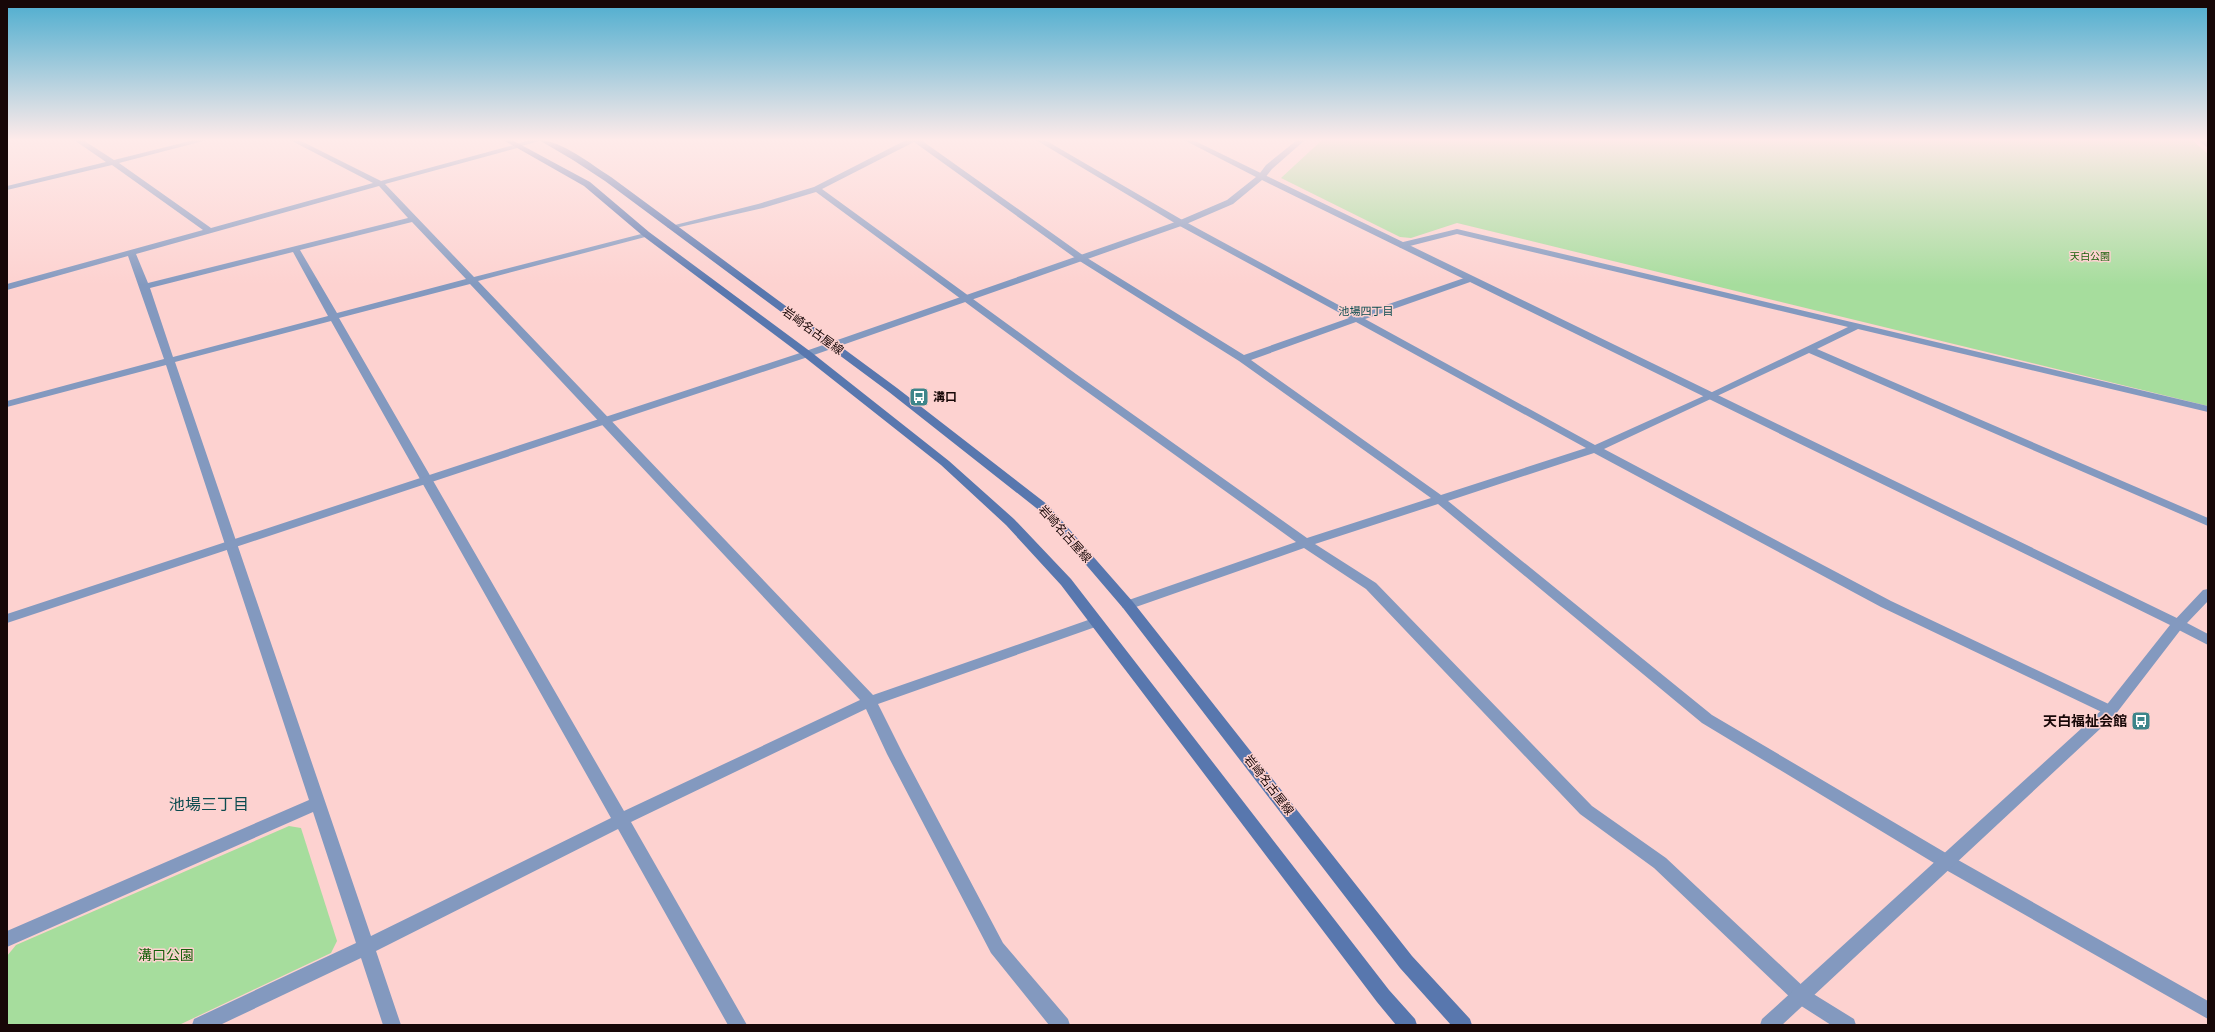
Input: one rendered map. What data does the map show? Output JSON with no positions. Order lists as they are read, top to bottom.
{
  "streets": {
    "main road": ["岩崎名古屋線"]
  },
  "districts": ["池場四丁目", "池場三丁目"],
  "parks": ["天白公園", "溝口公園"],
  "places": {
    "bus stop": ["溝口", "天白福祉会館"]
  }
}
